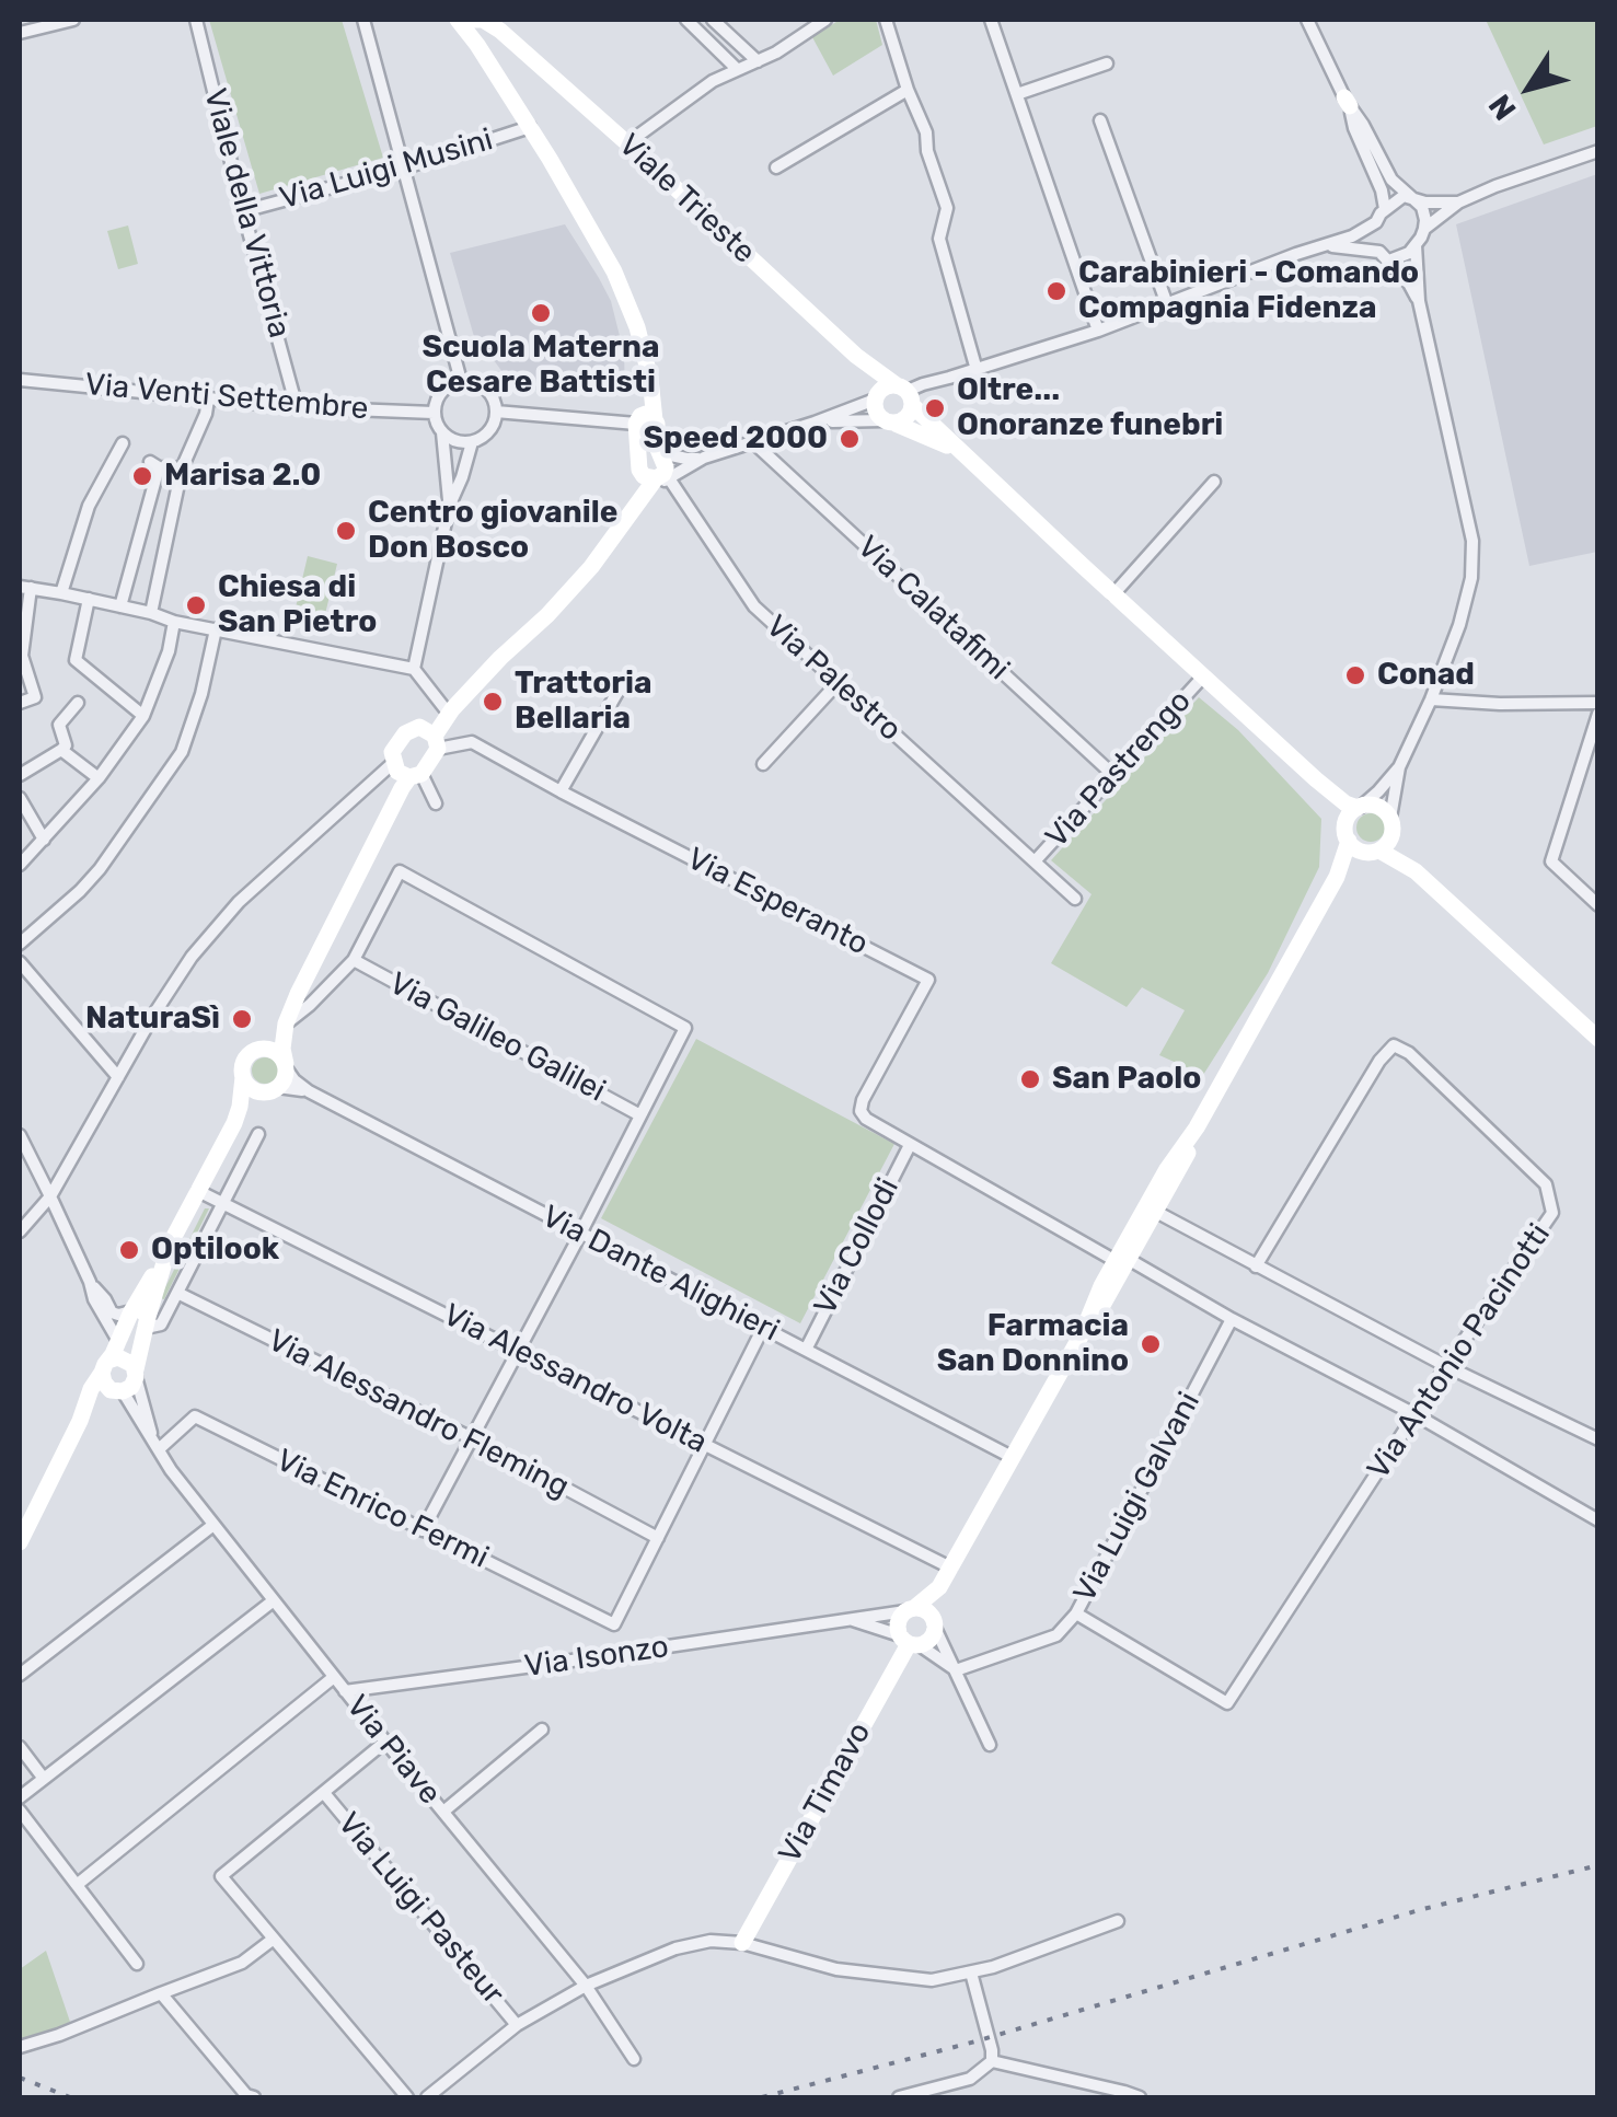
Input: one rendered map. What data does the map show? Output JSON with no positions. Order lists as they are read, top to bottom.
{
  "streets": {
    "main road": ["Viale Trieste", "Via Timavo"],
    "street": [
      "Via Luigi Musini",
      "Viale della Vittoria",
      "Via Venti Settembre",
      "Via Calatafimi",
      "Via Palestro",
      "Via Pastrengo",
      "Via Esperanto",
      "Via Galileo Galilei",
      "Via Collodi",
      "Via Dante Alighieri",
      "Via Antonio Pacinotti",
      "Via Alessandro Volta",
      "Via Alessandro Fleming",
      "Via Luigi Galvani",
      "Via Enrico Fermi",
      "Via Isonzo",
      "Via Piave",
      "Via Luigi Pasteur"
    ]
  },
  "crossings": [
    ["Via Luigi Musini", "Viale della Vittoria"],
    ["Viale Trieste", "Via Pastrengo"],
    ["Viale della Vittoria", "Via Venti Settembre"],
    ["Via Calatafimi", "Via Pastrengo"],
    ["Via Palestro", "Via Pastrengo"],
    ["Via Esperanto", "Via Collodi"],
    ["Via Collodi", "Via Dante Alighieri"],
    ["Via Antonio Pacinotti", "Via Luigi Galvani"],
    ["Via Alessandro Fleming", "Via Enrico Fermi"],
    ["Via Luigi Galvani", "Via Isonzo"],
    ["Via Enrico Fermi", "Via Piave"],
    ["Via Isonzo", "Via Piave"],
    ["Via Isonzo", "Via Timavo"]
  ],
  "places": [
    "Carabinieri - Comando Compagnia Fidenza",
    "Scuola Materna Cesare Battisti",
    "Oltre... Onoranze funebri",
    "Speed 2000",
    "Marisa 2.0",
    "Centro giovanile Don Bosco",
    "Chiesa di San Pietro",
    "Conad",
    "Trattoria Bellaria",
    "NaturaSì",
    "San Paolo",
    "Optilook",
    "Farmacia San Donnino"
  ],
  "north": "bottom left"
}
